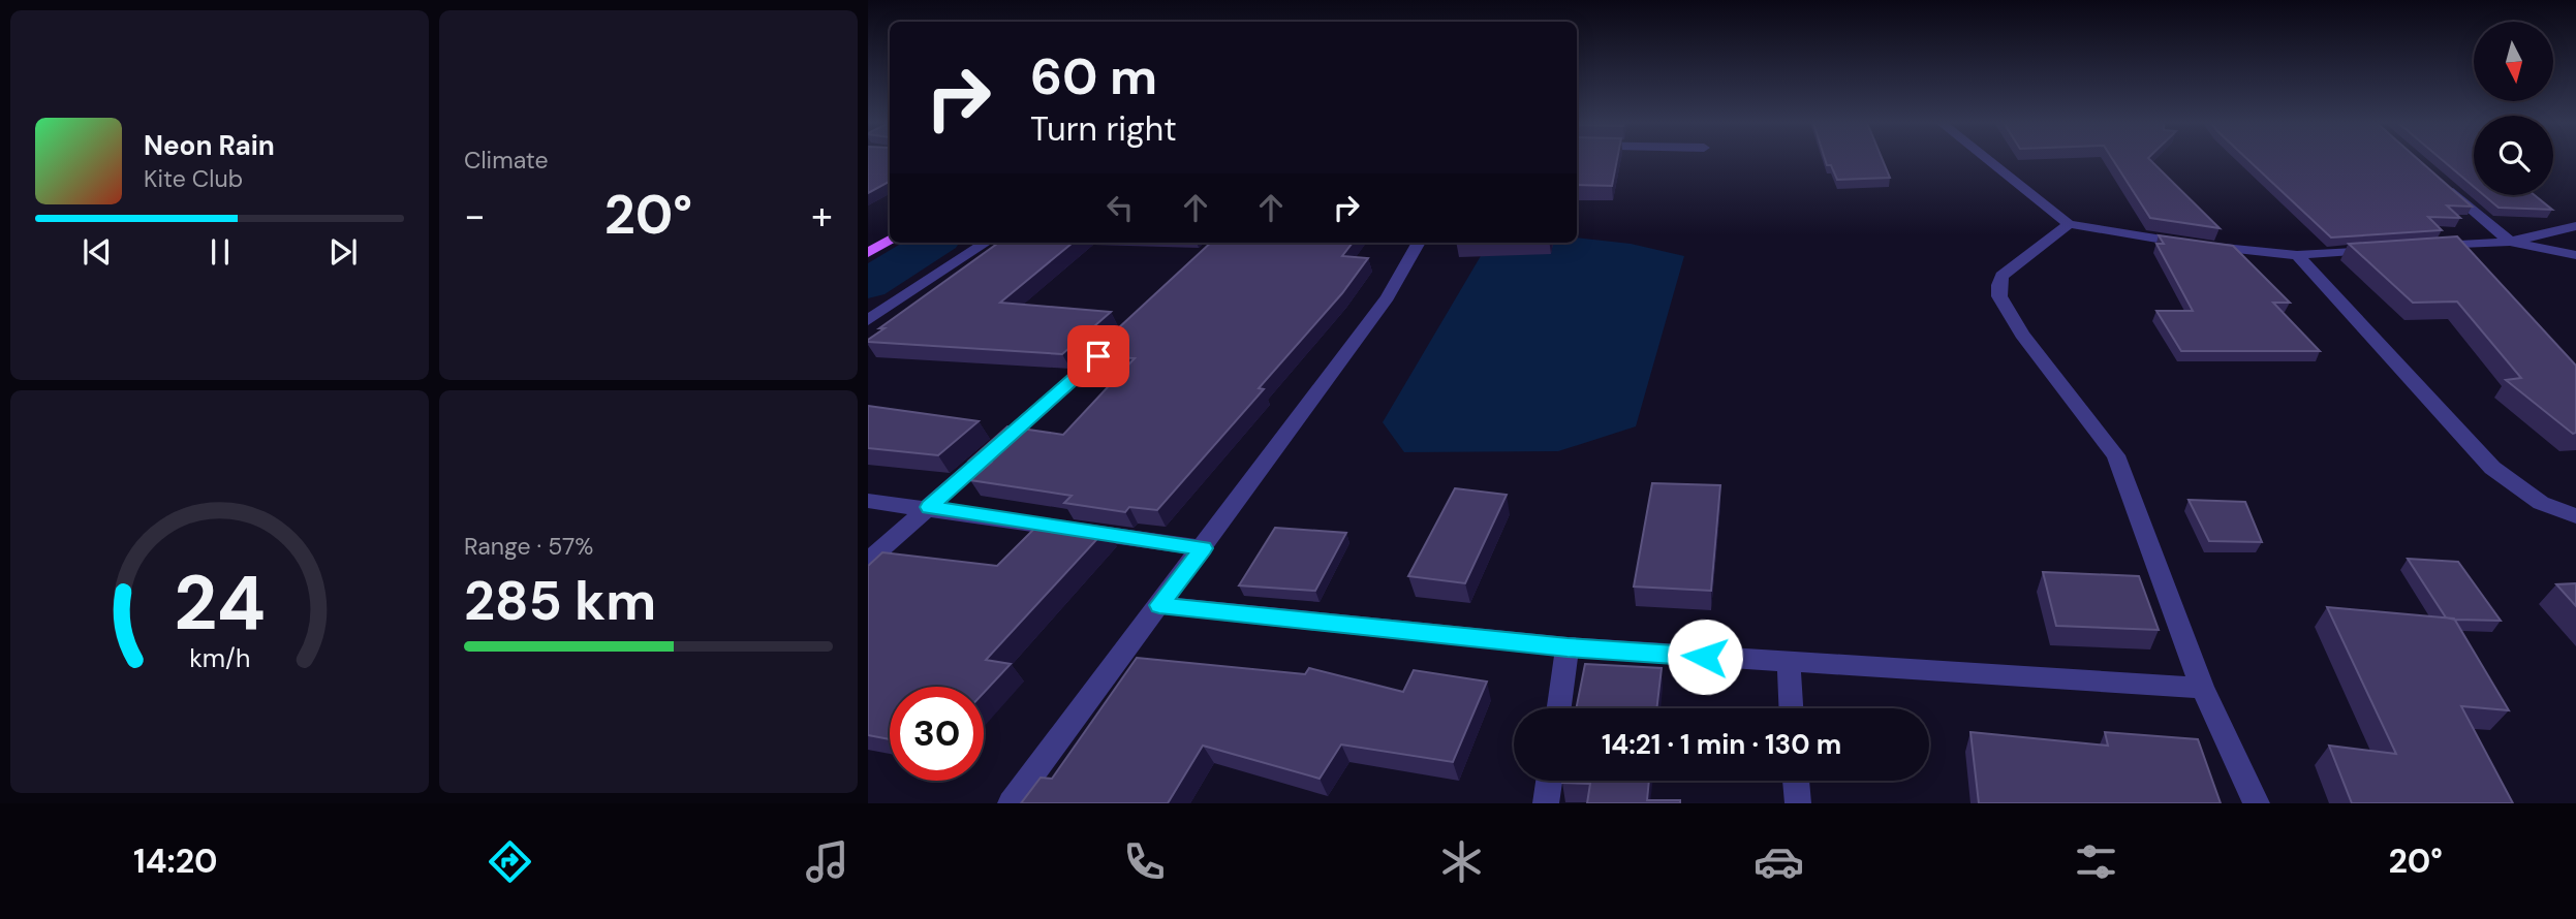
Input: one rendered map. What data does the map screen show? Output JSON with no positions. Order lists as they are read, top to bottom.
{
  "north": "bottom",
  "page": {
    "tile": [
      "Climate",
      ["Range · 57%", "285 km"]
    ],
    "turn": ["60 m", "Turn right"],
    "song": ["Neon Rain", "Kite Club"],
    "heat": ["−", "20°", "+"],
    "limit": "30",
    "trip": "14:21 · 1 min · 130 m",
    "tabs": ["14:20", "20°"],
    "gauge": ["24", "km/h"]
  }
}
